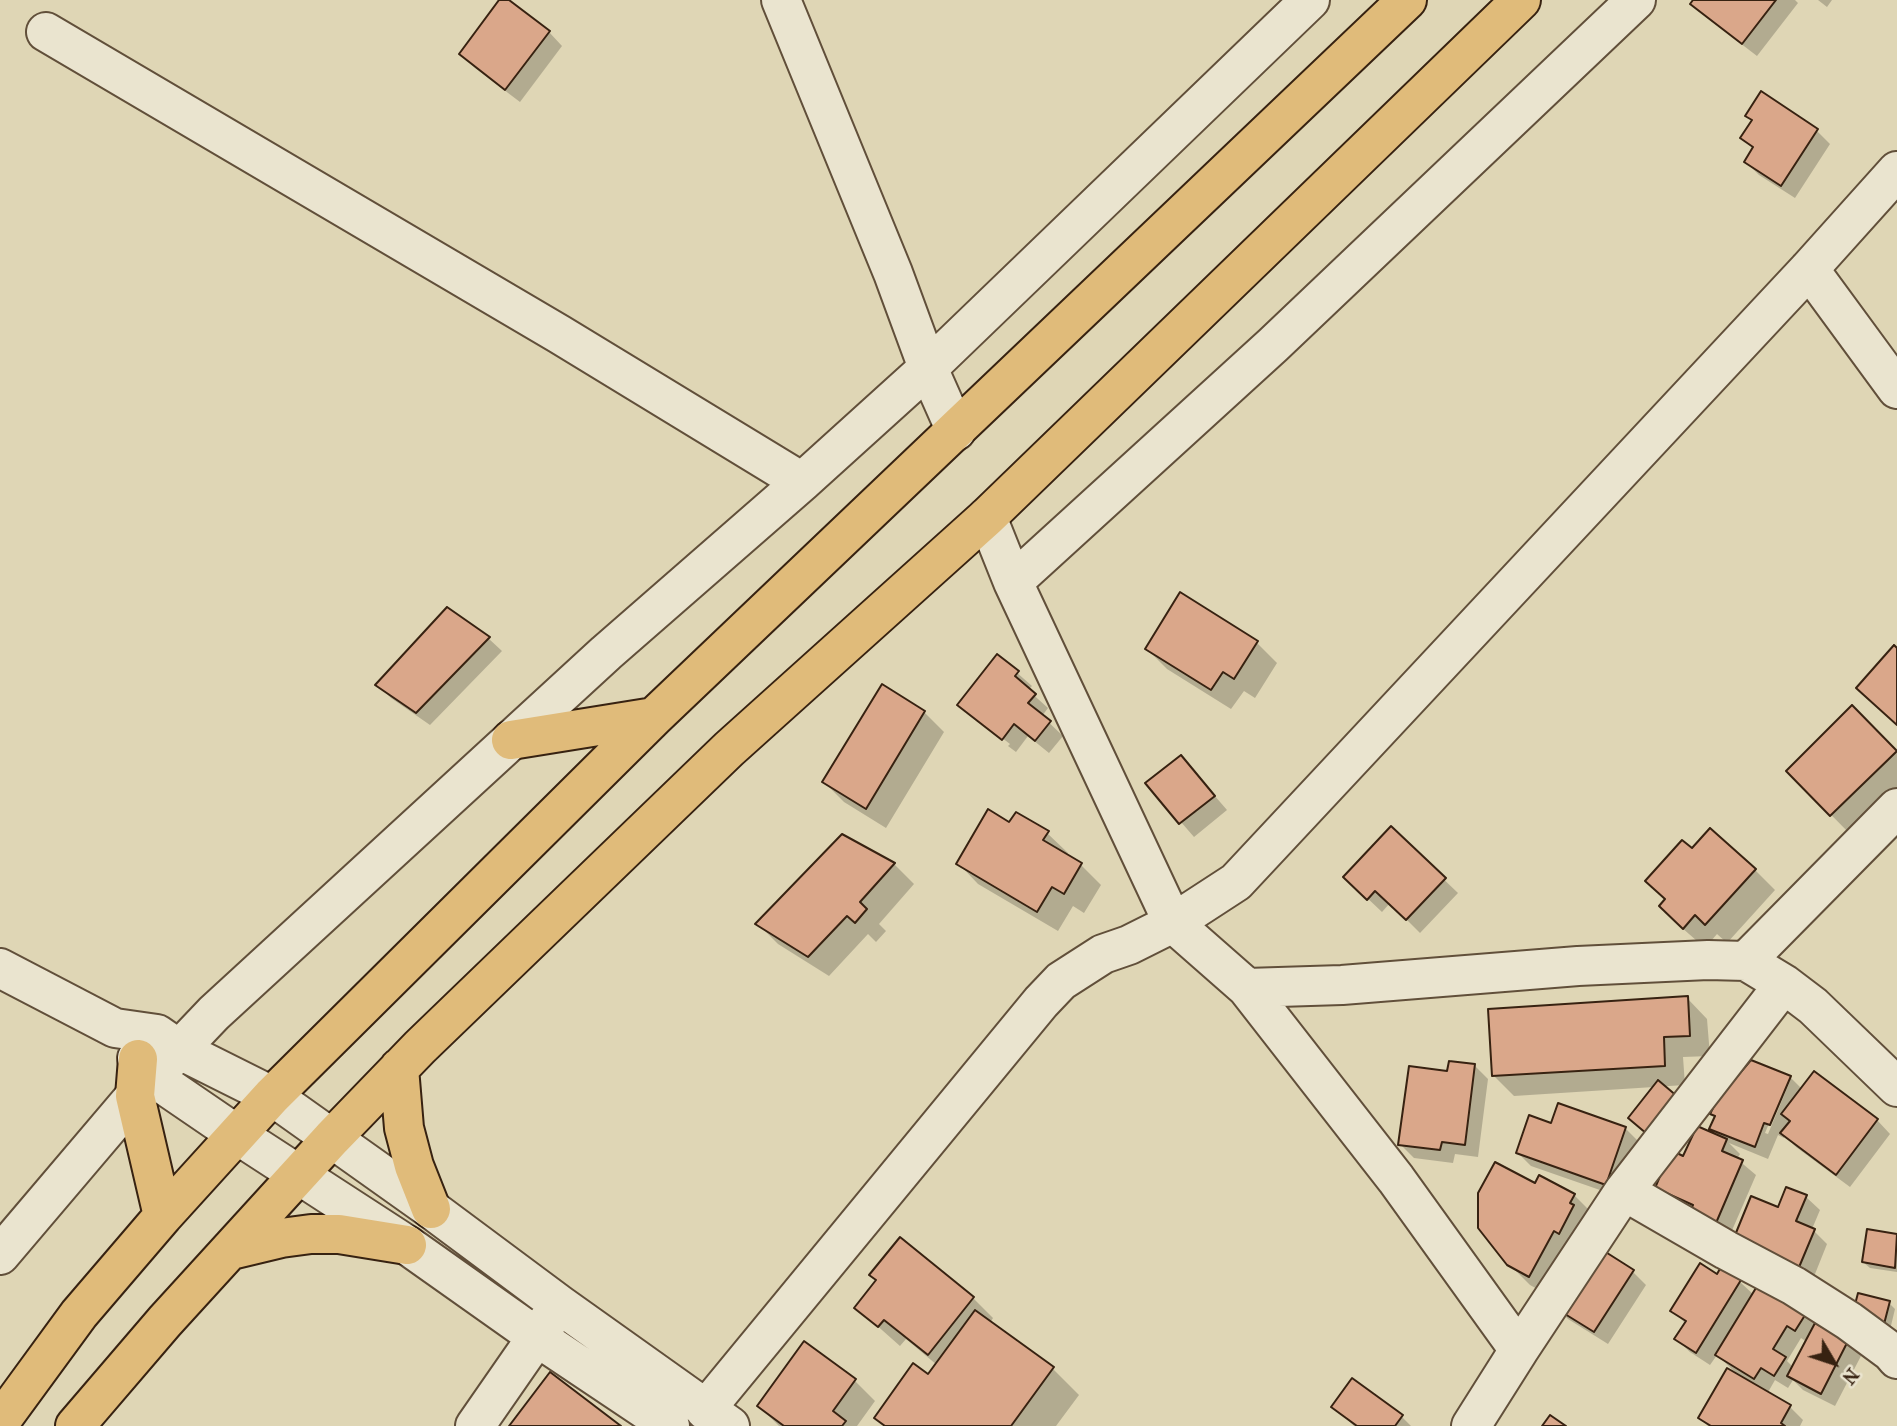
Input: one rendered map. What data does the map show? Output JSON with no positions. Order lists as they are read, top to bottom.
{
  "north": "bottom right"
}
